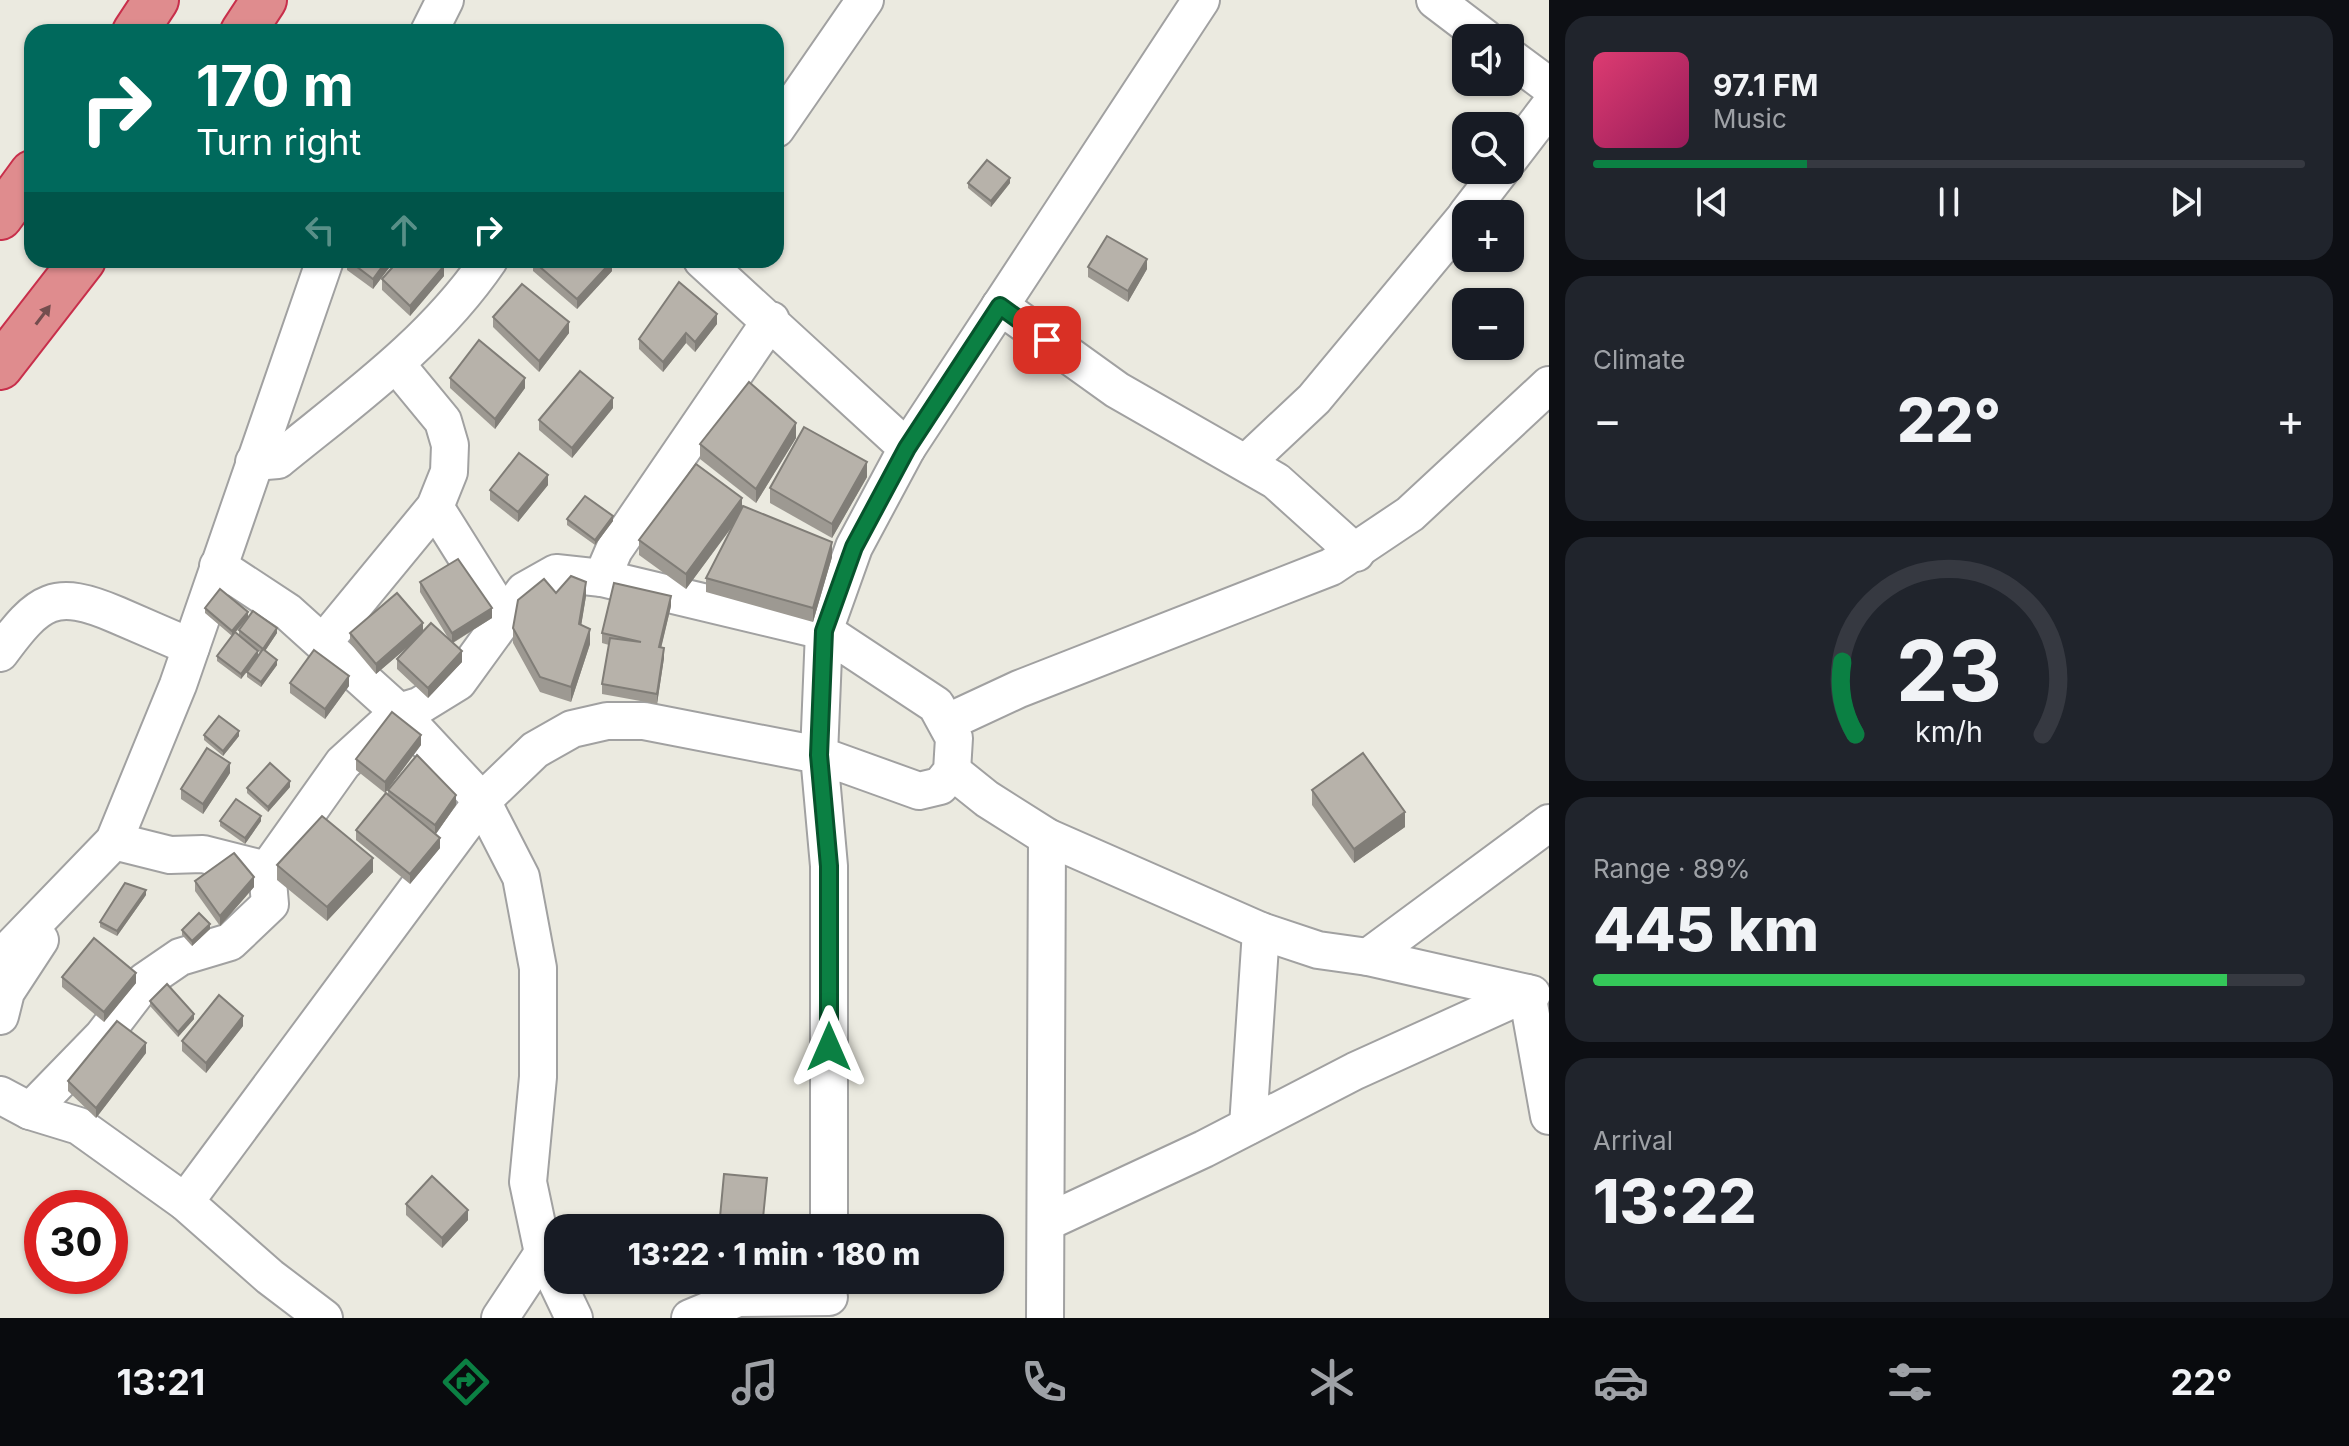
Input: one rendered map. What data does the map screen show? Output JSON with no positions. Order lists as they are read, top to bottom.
{
  "page": {
    "map_buttons": ["+", "−"],
    "turn": ["170 m", "Turn right"],
    "song": ["97.1 FM", "Music"],
    "tile": [
      "Climate",
      ["Range · 89%", "445 km"],
      ["Arrival", "13:22"]
    ],
    "heat": ["−", "22°", "+"],
    "limit": "30",
    "trip": "13:22 · 1 min · 180 m",
    "tabs": ["13:21", "22°"],
    "gauge": ["23", "km/h"]
  }
}
